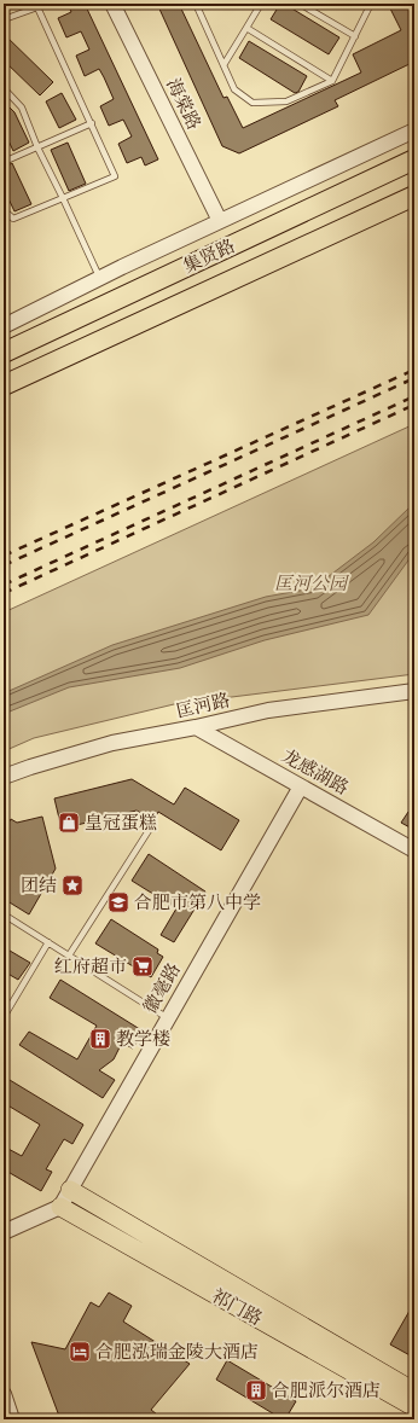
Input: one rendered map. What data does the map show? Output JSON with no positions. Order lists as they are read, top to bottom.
{
  "streets": {
    "highway": ["集贤路"],
    "main road": ["祁门路"],
    "street": [
      "海棠路",
      "匡河路",
      "龙感湖路",
      "徽毫路"
    ]
  },
  "crossings": [
    ["匡河路", "龙感湖路"],
    ["龙感湖路", "徽毫路"],
    ["徽毫路", "祁门路"]
  ],
  "parks": ["匡河公园"],
  "places": {
    "shop": ["皇冠蛋糕"],
    "place": ["团结"],
    "school or university": ["合肥市第八中学"],
    "supermarket": ["红府超市"],
    "building": ["教学楼", "合肥派尔酒店"],
    "hotel": ["合肥泓瑞金陵大酒店"]
  }
}
